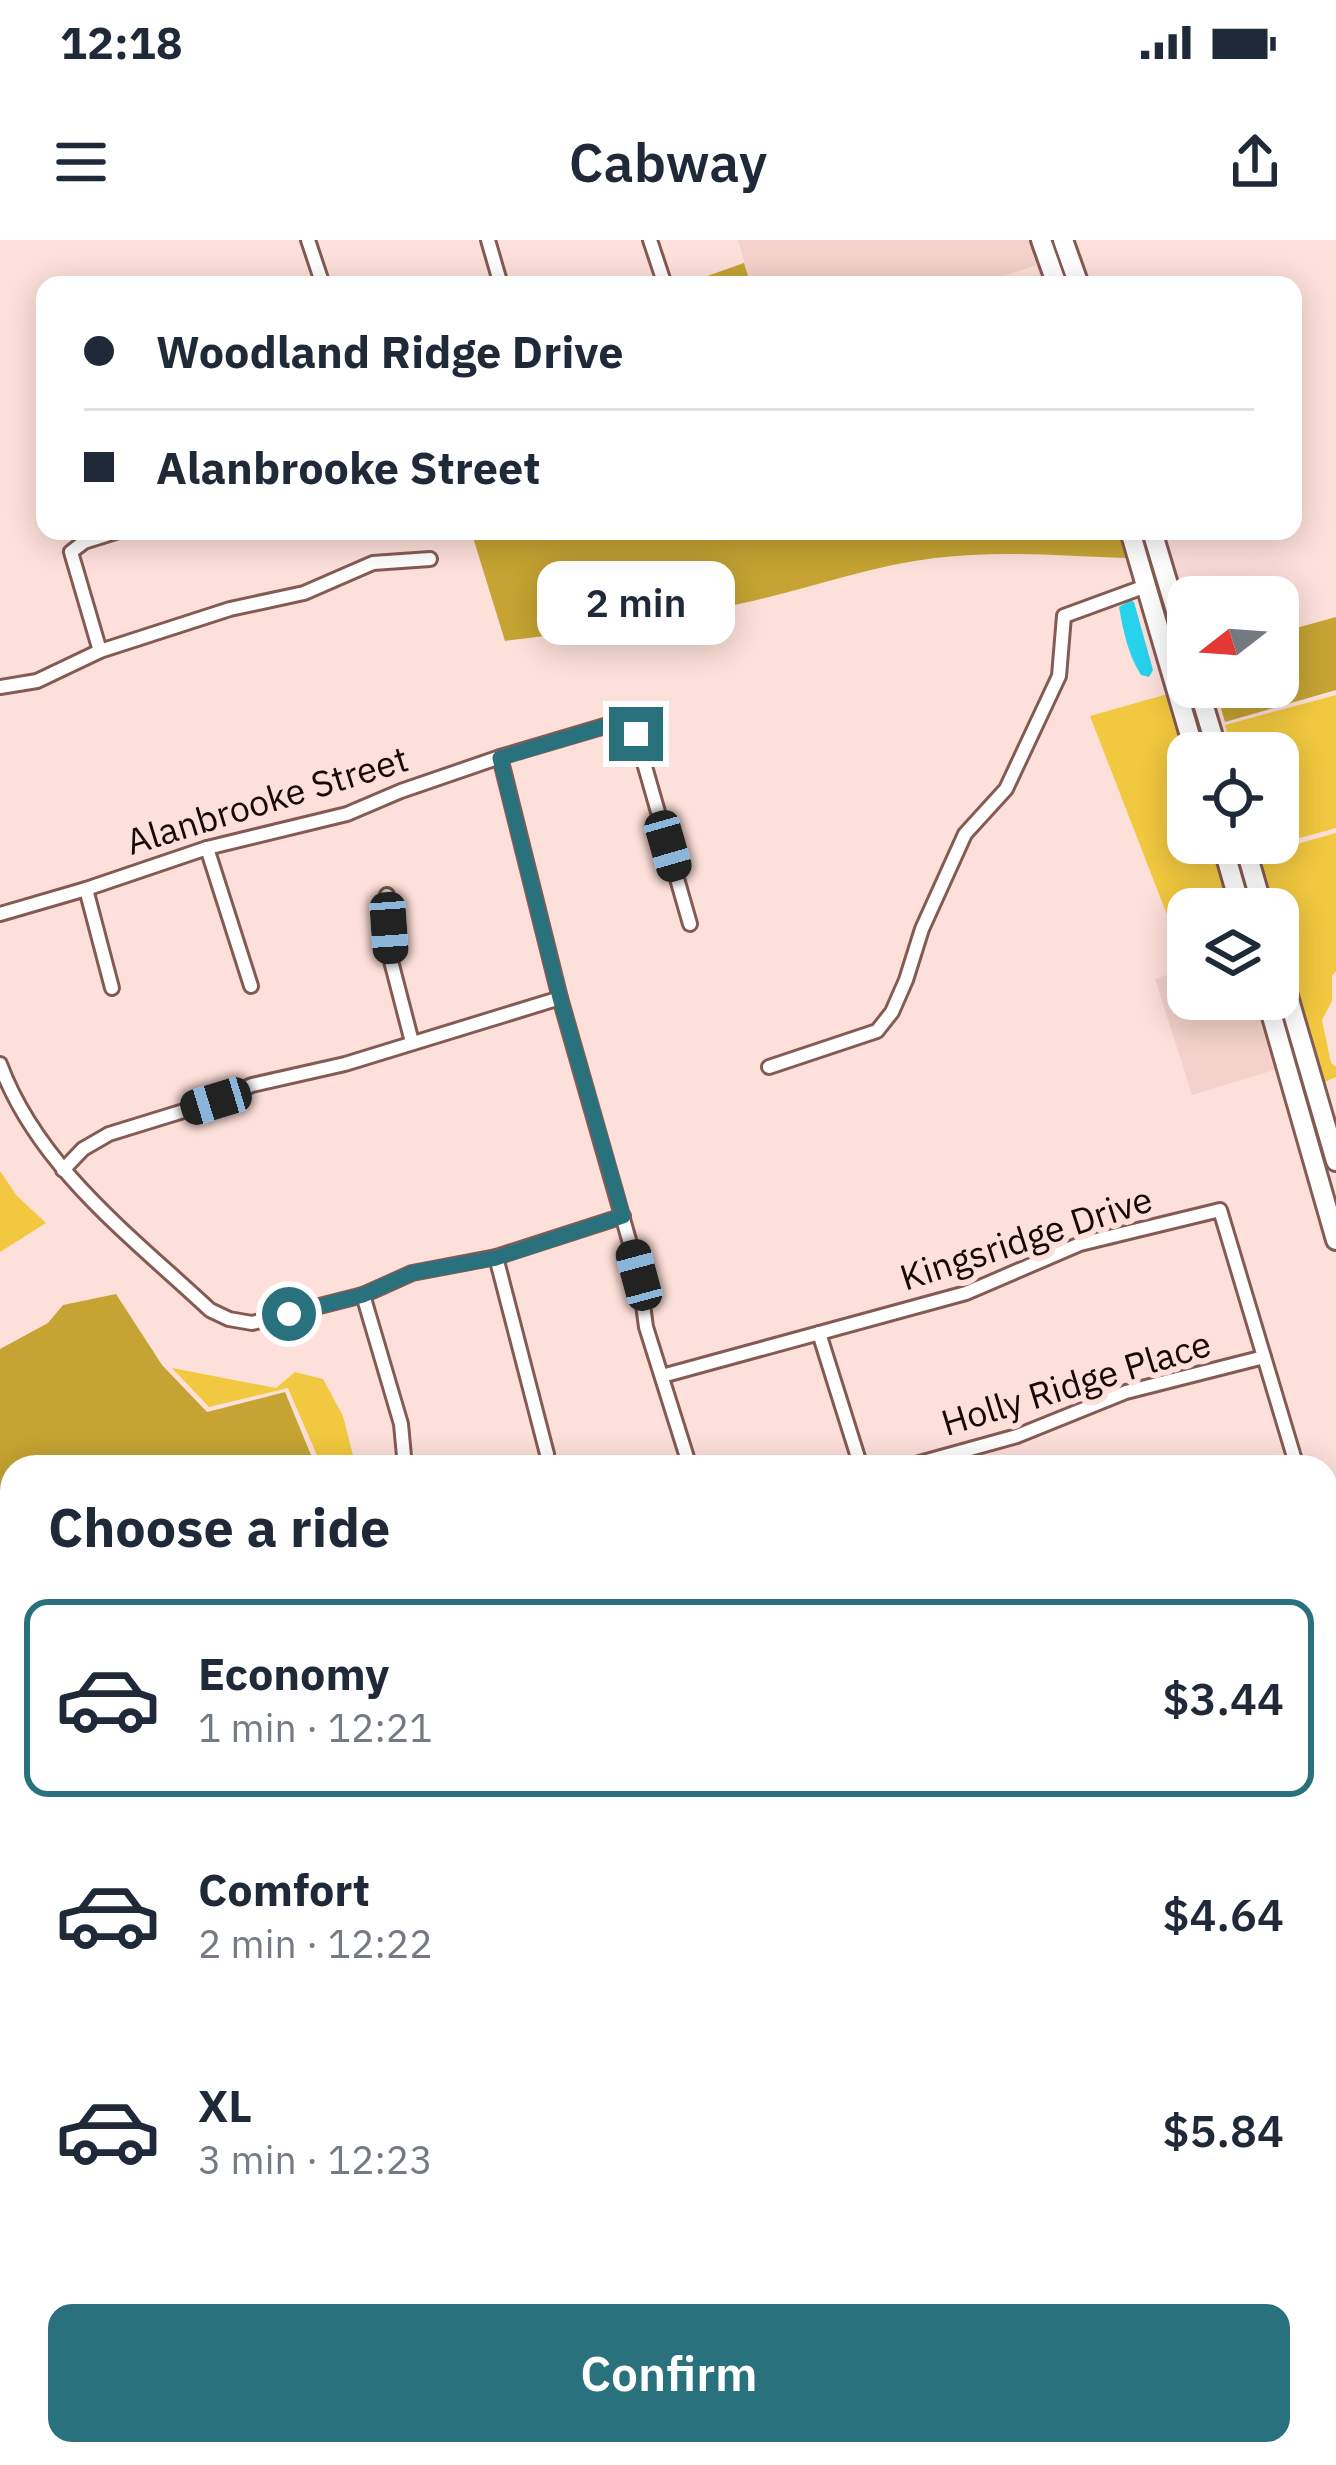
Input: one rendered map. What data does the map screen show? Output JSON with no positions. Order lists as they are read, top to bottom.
{
  "streets": {
    "street": ["Alanbrooke Street", "Kingsridge Drive", "Holly Ridge Place"]
  },
  "crossings": [
    ["Kingsridge Drive", "Holly Ridge Place"]
  ],
  "north": "left",
  "page": {
    "status": "12:18",
    "header": "Cabway",
    "banner": ["Woodland Ridge Drive", "Alanbrooke Street"],
    "bubble": "2 min",
    "heading": "Choose a ride",
    "list": [
      {
        "name": "Economy",
        "note": "1 min · 12:21",
        "value": "$3.44"
      },
      {
        "name": "Comfort",
        "note": "2 min · 12:22",
        "value": "$4.64"
      },
      {
        "name": "XL",
        "note": "3 min · 12:23",
        "value": "$5.84"
      }
    ],
    "buttons": "Confirm"
  }
}
